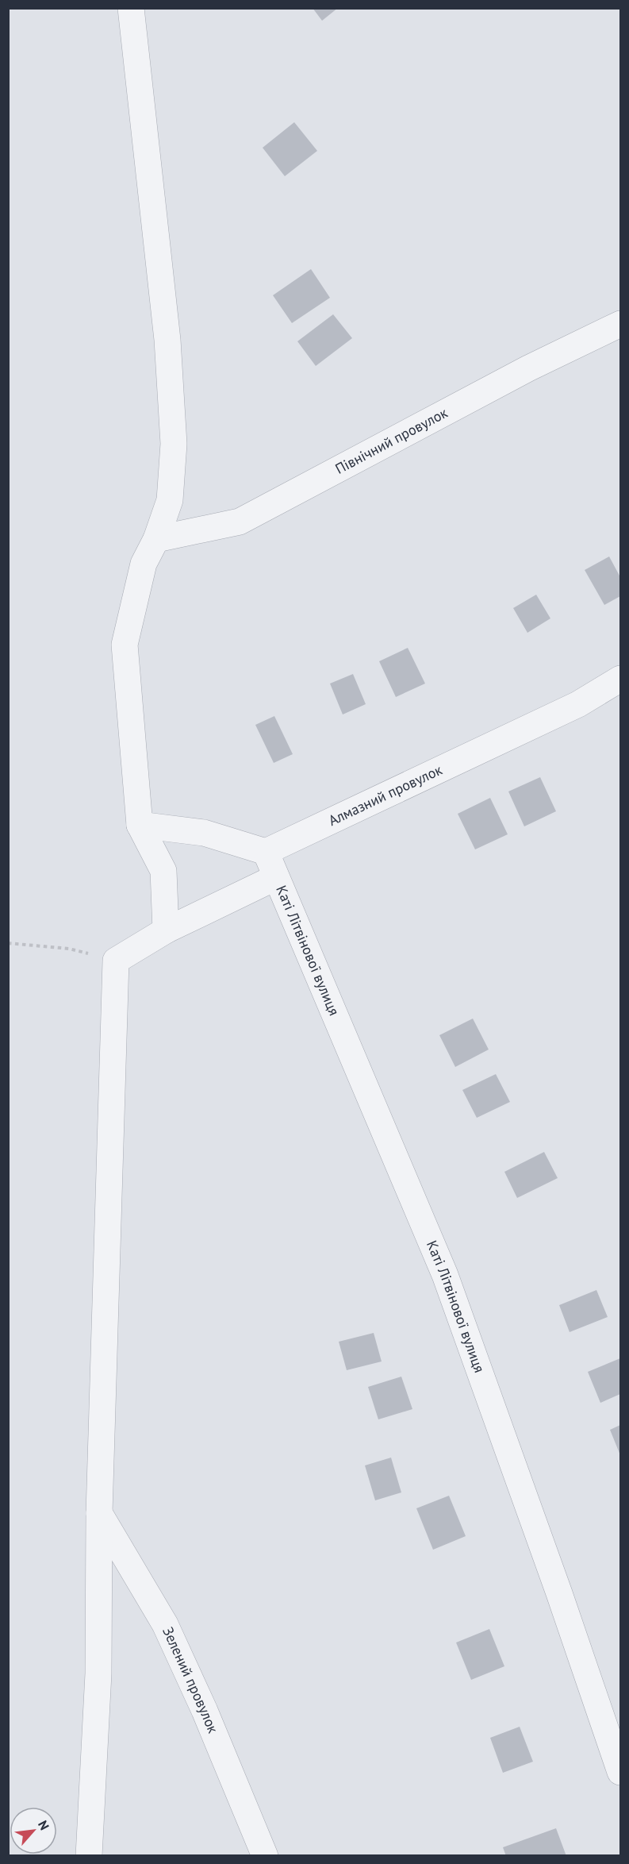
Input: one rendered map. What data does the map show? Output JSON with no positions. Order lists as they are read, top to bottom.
{
  "streets": {
    "street": [
      "Північний провулок",
      "Алмазний провулок",
      "Каті Літвінової вулиця",
      "Зелений провулок"
    ]
  },
  "crossings": [
    ["Алмазний провулок", "Каті Літвінової вулиця"]
  ],
  "north": "top right"
}
